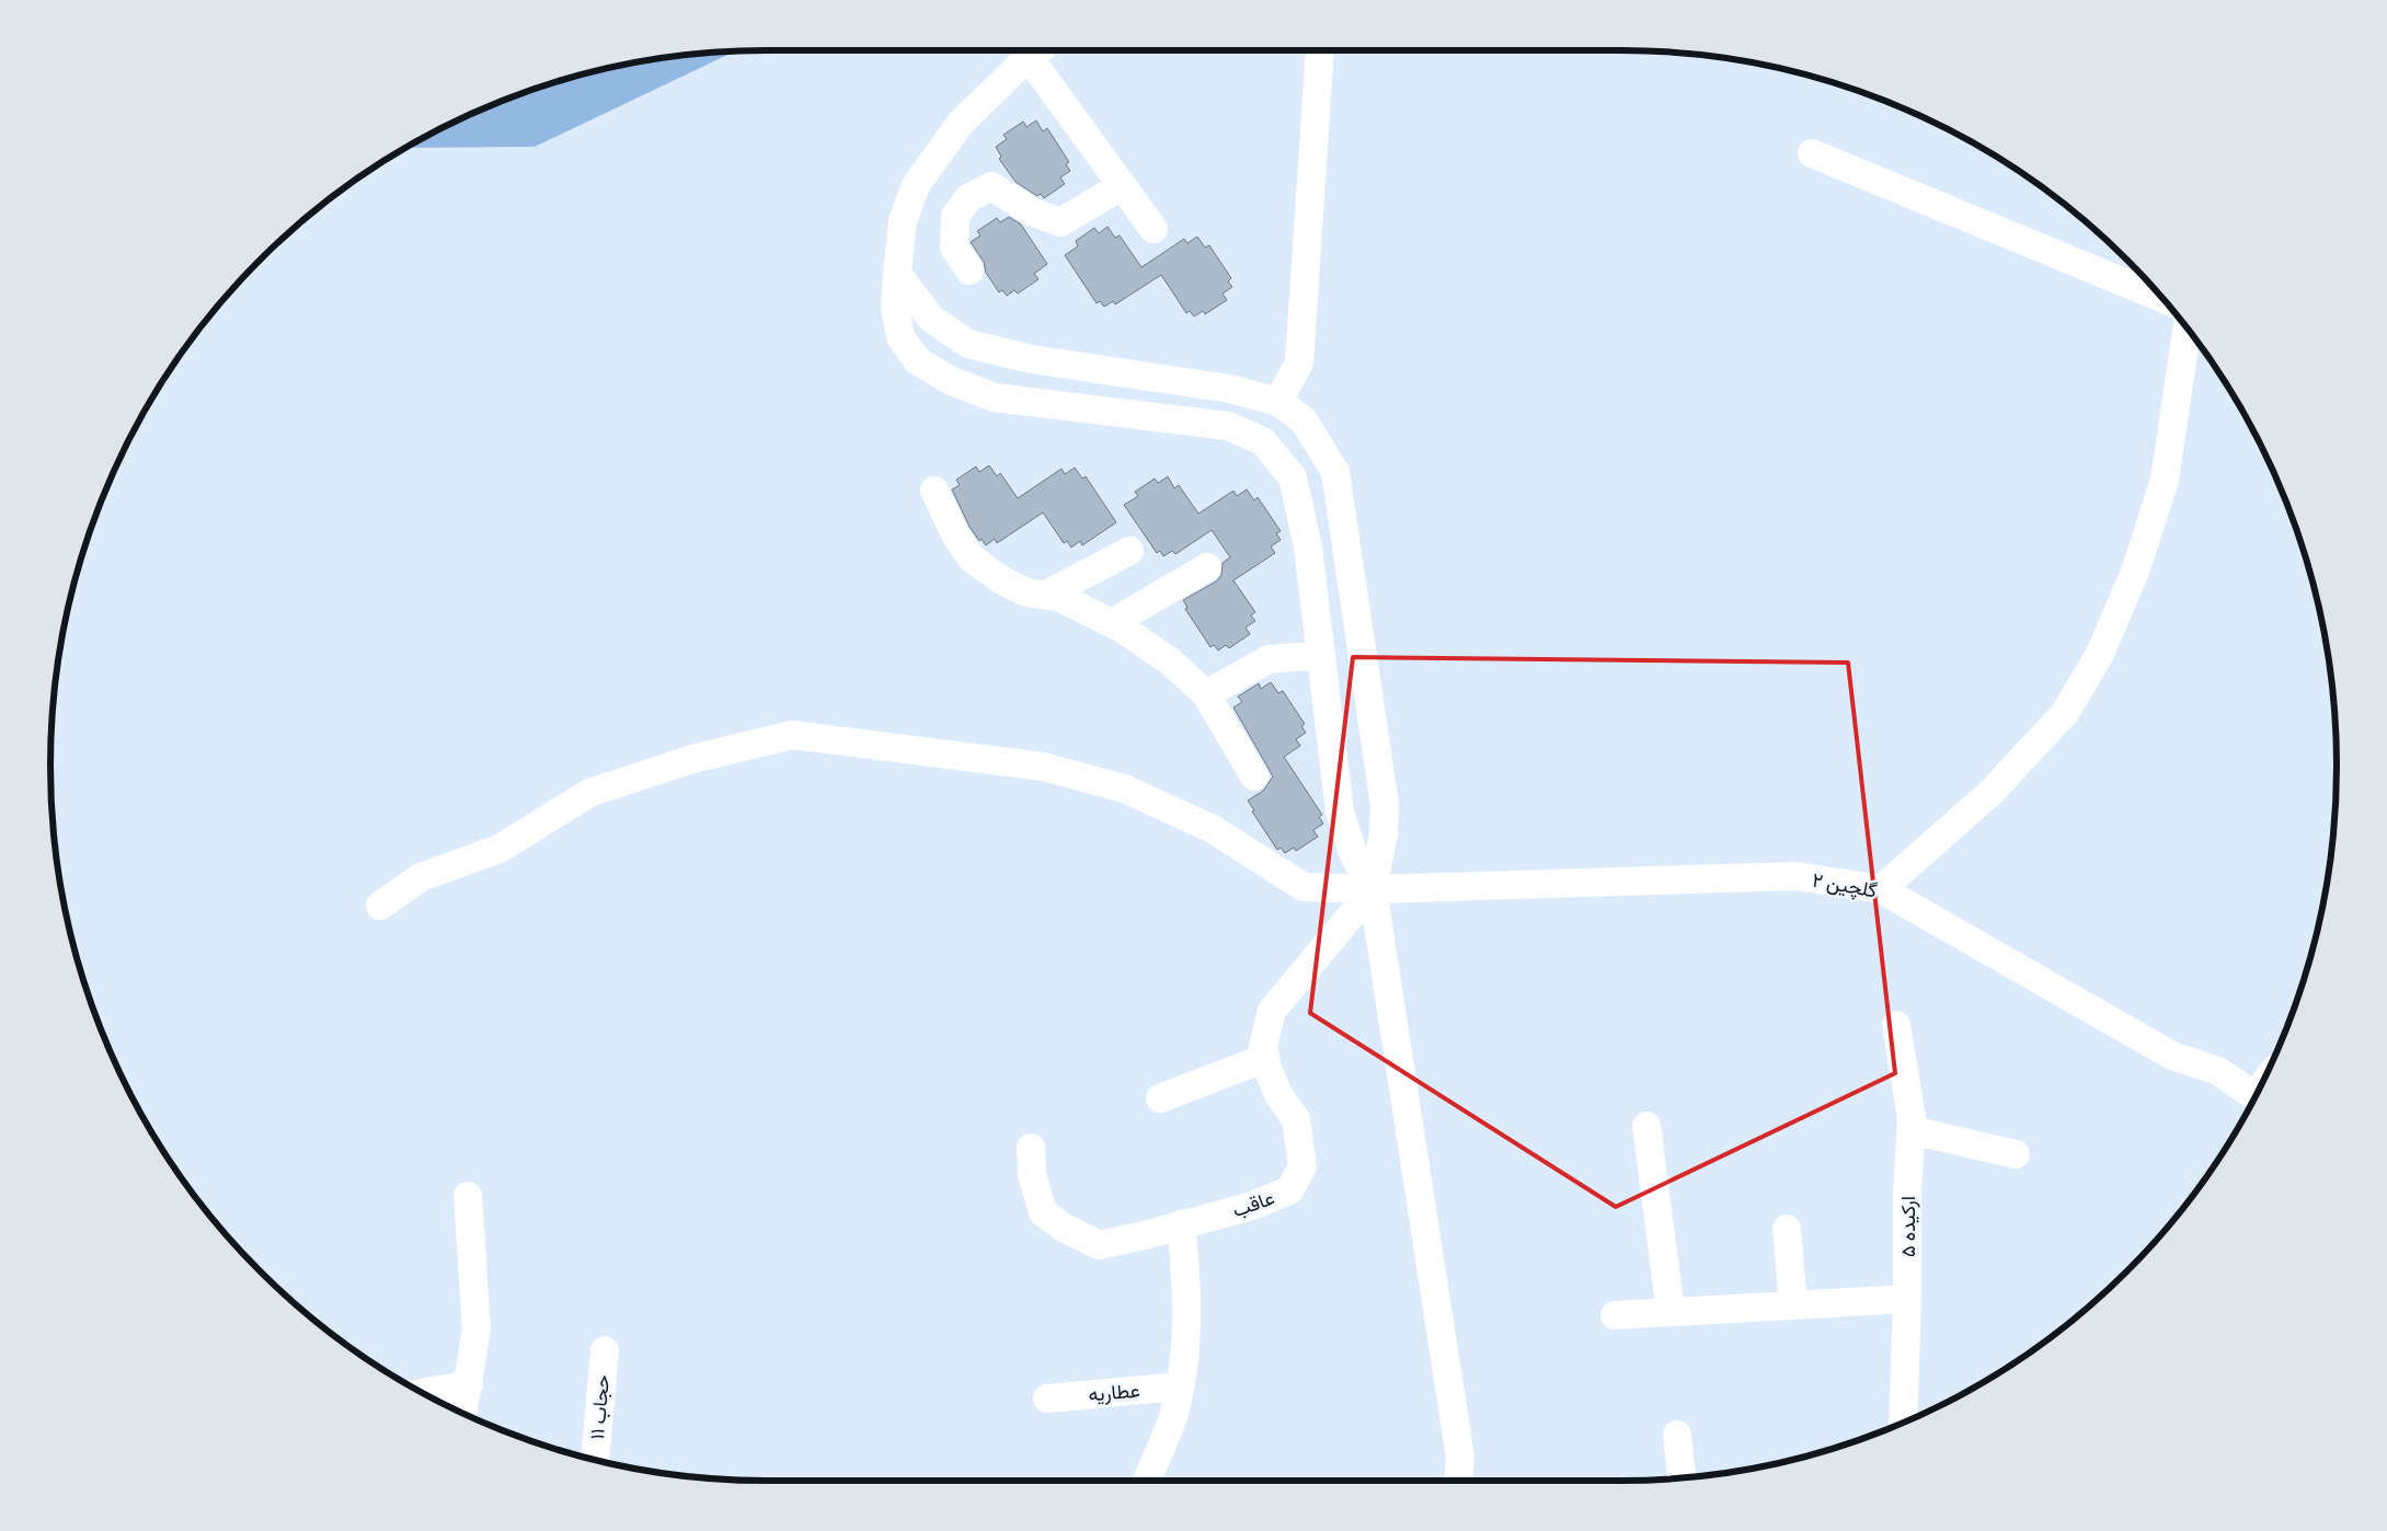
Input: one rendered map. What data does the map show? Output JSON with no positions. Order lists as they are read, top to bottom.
{
  "streets": {
    "street": [
      "گلچین ۲",
      "عاقب",
      "ارکیده ۵",
      "عطاریه",
      "حجاب ۱۱"
    ]
  },
  "crossings": [
    ["گلچین ۲", "عاقب"]
  ]
}
